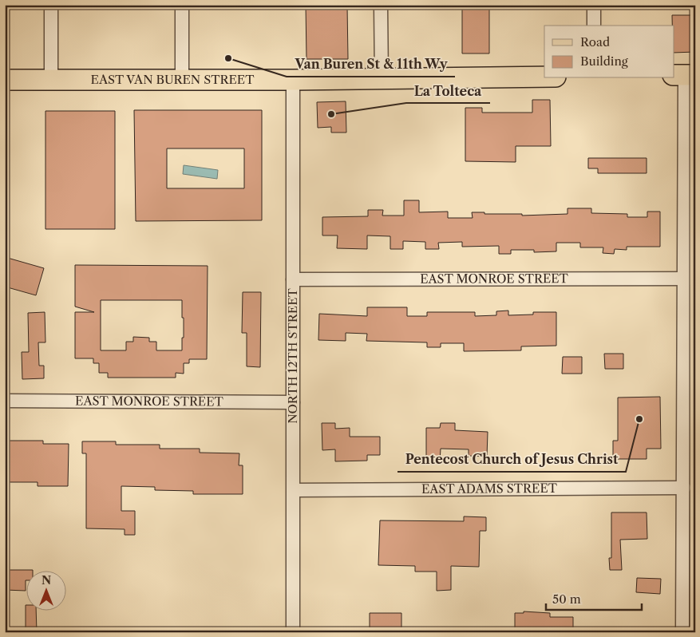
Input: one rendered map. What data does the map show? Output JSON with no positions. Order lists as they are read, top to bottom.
{
  "streets": {
    "main road": ["EAST VAN BUREN STREET"],
    "street": ["EAST MONROE STREET", "NORTH 12TH STREET", "EAST ADAMS STREET"]
  },
  "crossings": [
    ["EAST VAN BUREN STREET", "NORTH 12TH STREET"],
    ["EAST MONROE STREET", "NORTH 12TH STREET"],
    ["NORTH 12TH STREET", "EAST ADAMS STREET"]
  ],
  "places": ["Van Buren St & 11th Wy", "La Tolteca", "Pentecost Church of Jesus Christ"],
  "legend": ["Road", "Building"],
  "scale_bar": "50 m",
  "north": "top"
}
